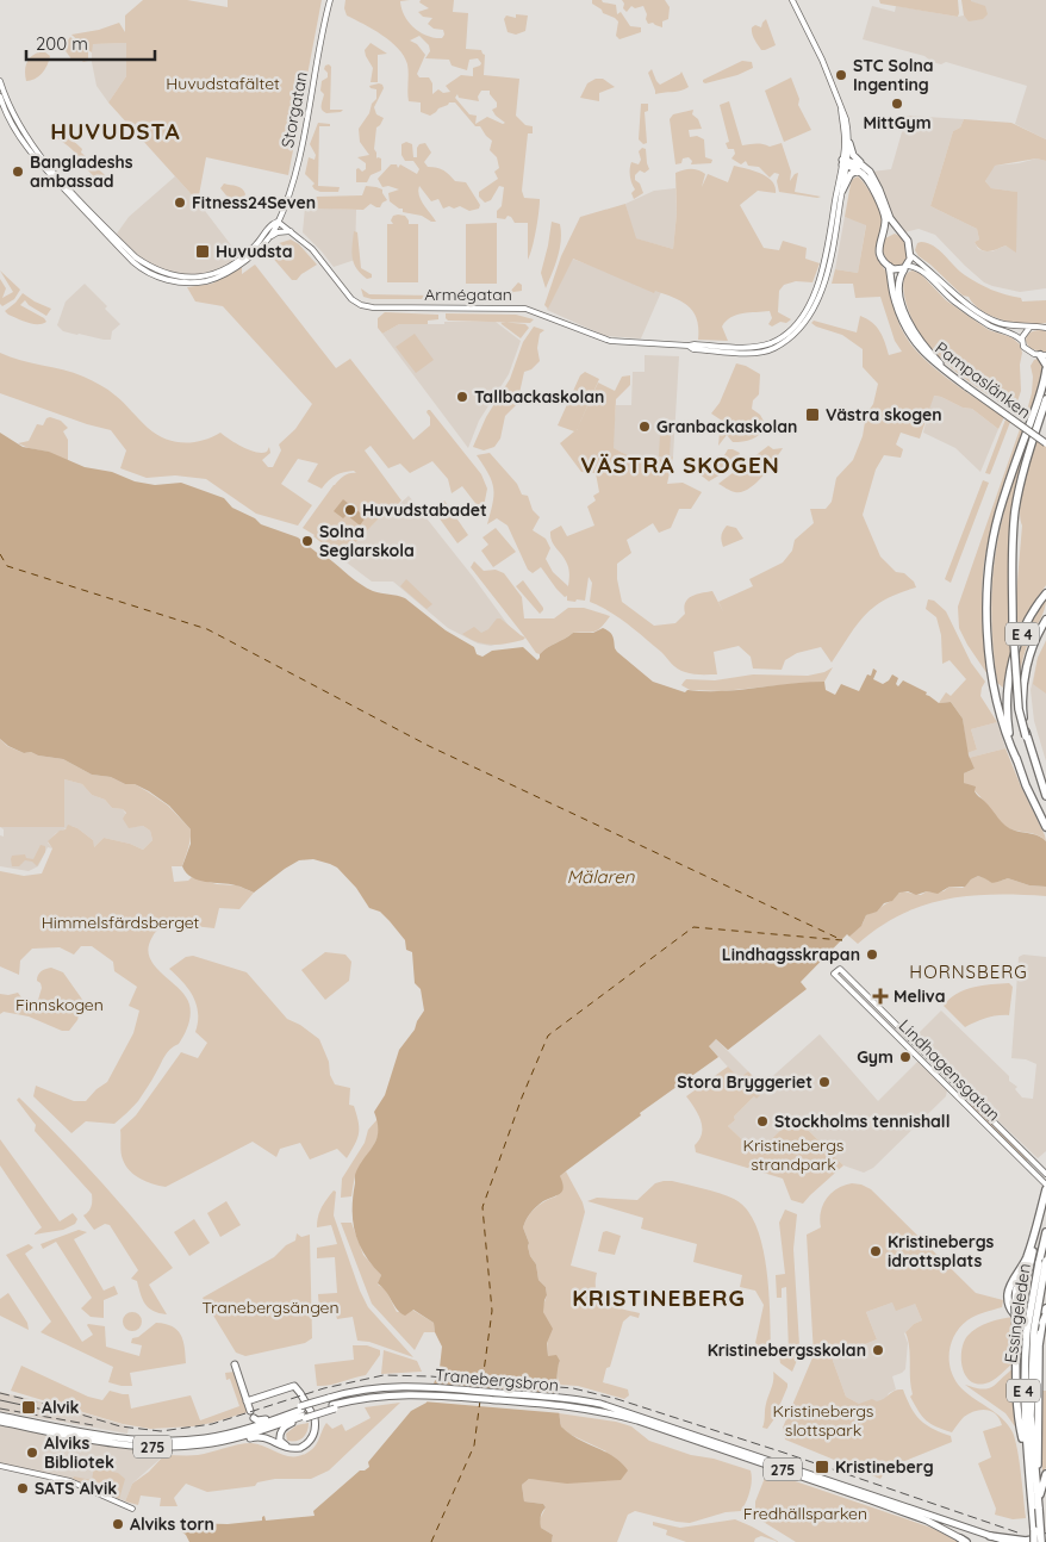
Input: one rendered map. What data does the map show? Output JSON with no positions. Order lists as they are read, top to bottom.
{
  "streets": {
    "highway": ["E 4", "Essingeleden"],
    "main road": ["Pampaslänken", "Tranebergsbron", "275"],
    "street": ["Storgatan", "Armégatan", "Lindhagensgatan"]
  },
  "crossings": [
    ["Storgatan", "Armégatan"],
    ["Tranebergsbron", "275"]
  ],
  "districts": [
    "HUVUDSTA",
    "VÄSTRA SKOGEN",
    "HORNSBERG",
    "KRISTINEBERG"
  ],
  "water": ["Mälaren"],
  "parks": [
    "Huvudstafältet",
    "Himmelsfärdsberget",
    "Finnskogen",
    "Kristinebergs strandpark",
    "Tranebergsängen",
    "Kristinebergs slottspark",
    "Fredhällsparken"
  ],
  "places": {
    "other": [
      "STC Solna Ingenting",
      "MittGym",
      "Bangladeshs ambassad",
      "Fitness24Seven",
      "Tallbackaskolan",
      "Granbackaskolan",
      "Huvudstabadet",
      "Solna Seglarskola",
      "Lindhagsskrapan",
      "Gym",
      "Stora Bryggeriet",
      "Stockholms tennishall",
      "Kristinebergs idrottsplats",
      "Kristinebergsskolan",
      "Alviks Bibliotek",
      "SATS Alvik",
      "Alviks torn"
    ],
    "transit": [
      "Huvudsta",
      "Västra skogen",
      "Alvik",
      "Kristineberg"
    ],
    "health": ["Meliva"]
  },
  "scale_bar": "200 m"
}
